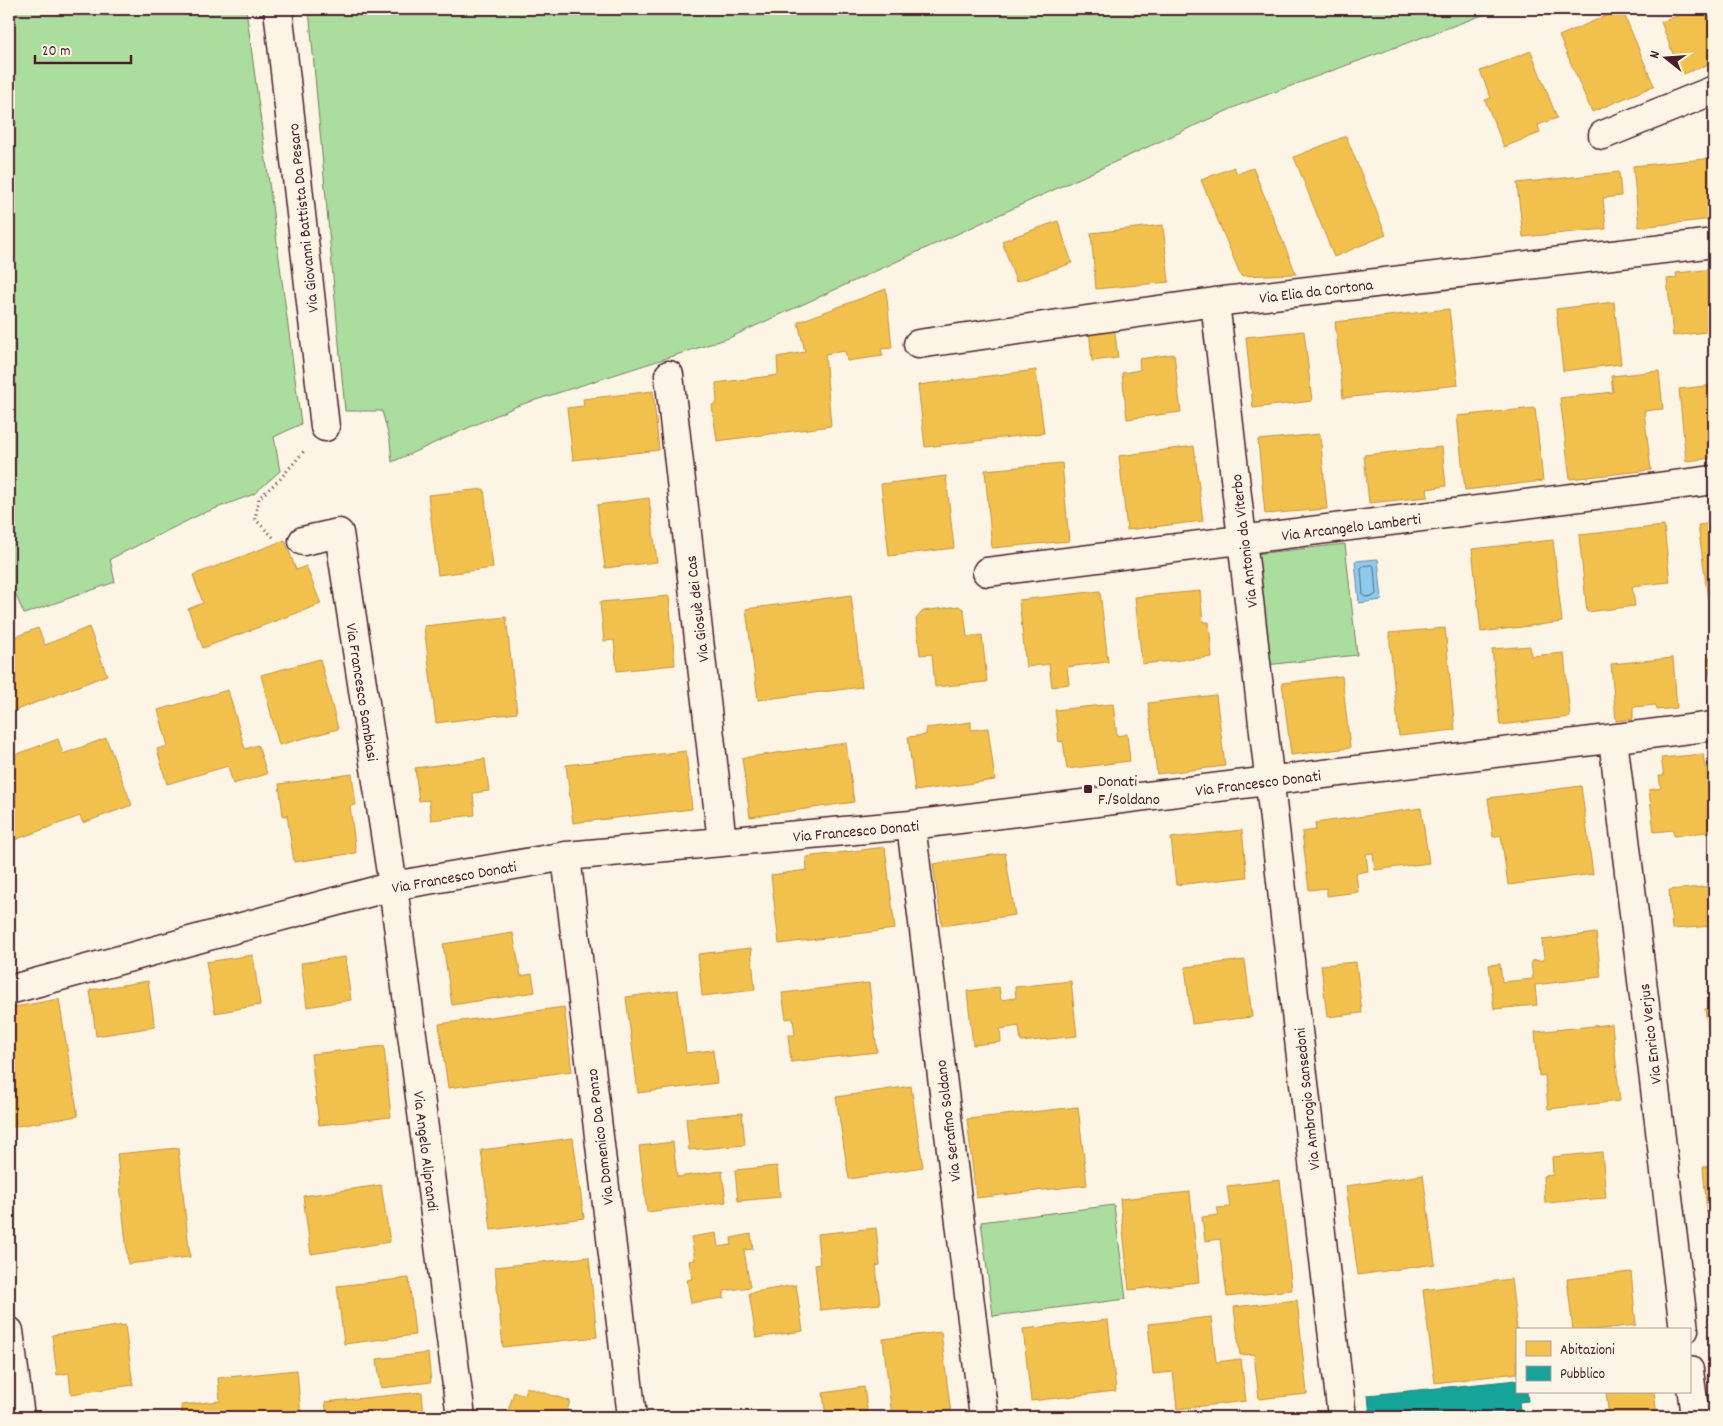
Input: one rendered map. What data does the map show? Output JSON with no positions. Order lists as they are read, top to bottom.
{
  "streets": {
    "street": [
      "Via Giovanni Battista Da Pesaro",
      "Via Elia da Cortona",
      "Via Arcangelo Lamberti",
      "Via Antonio da Viterbo",
      "Via Giosuè dei Cas",
      "Via Francesco Sambiasi",
      "Via Francesco Donati",
      "Via Enrico Verjus",
      "Via Ambrogio Sansedoni",
      "Via Serafino Soldano",
      "Via Domenico Da Ponzo",
      "Via Angelo Aliprandi"
    ]
  },
  "crossings": [
    ["Via Elia da Cortona", "Via Antonio da Viterbo"],
    ["Via Arcangelo Lamberti", "Via Antonio da Viterbo"],
    ["Via Antonio da Viterbo", "Via Francesco Donati"],
    ["Via Antonio da Viterbo", "Via Ambrogio Sansedoni"],
    ["Via Giosuè dei Cas", "Via Francesco Donati"],
    ["Via Francesco Sambiasi", "Via Francesco Donati"],
    ["Via Francesco Sambiasi", "Via Angelo Aliprandi"],
    ["Via Francesco Donati", "Via Enrico Verjus"],
    ["Via Francesco Donati", "Via Ambrogio Sansedoni"],
    ["Via Francesco Donati", "Via Serafino Soldano"],
    ["Via Francesco Donati", "Via Domenico Da Ponzo"],
    ["Via Francesco Donati", "Via Angelo Aliprandi"]
  ],
  "places": {
    "transit": ["Donati F./Soldano"]
  },
  "legend": ["Abitazioni", "Pubblico"],
  "scale_bar": "20 m",
  "north": "left"
}
